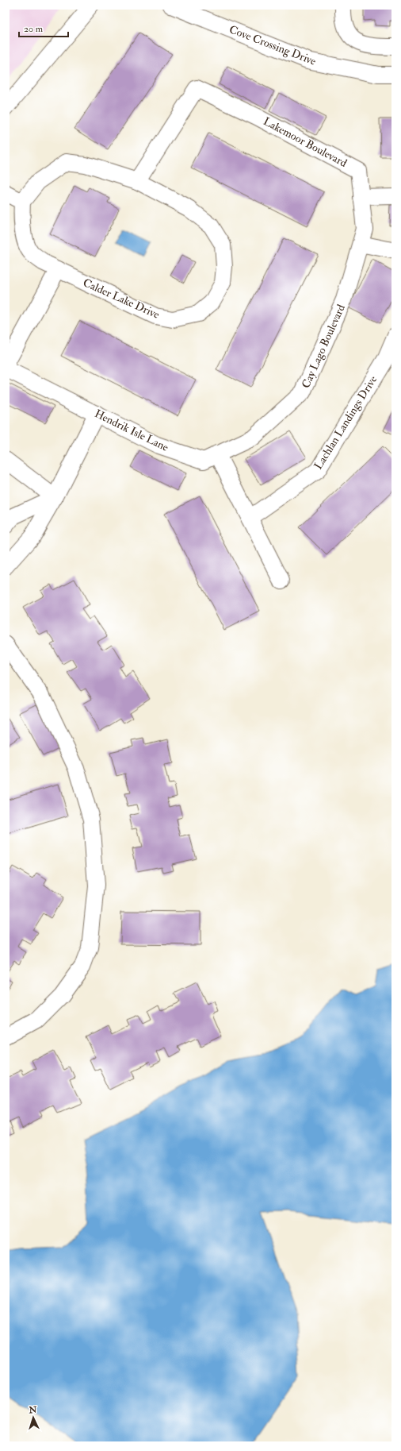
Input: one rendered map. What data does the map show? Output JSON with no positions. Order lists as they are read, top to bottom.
{
  "streets": {
    "street": [
      "Cove Crossing Drive",
      "Lakemoor Boulevard",
      "Calder Lake Drive",
      "Cay Lago Boulevard",
      "Lachlan Landings Drive",
      "Hendrik Isle Lane"
    ]
  },
  "crossings": [
    ["Lakemoor Boulevard", "Calder Lake Drive"],
    ["Lakemoor Boulevard", "Cay Lago Boulevard"],
    ["Cay Lago Boulevard", "Hendrik Isle Lane"]
  ],
  "scale_bar": "20 m",
  "north": "top"
}
